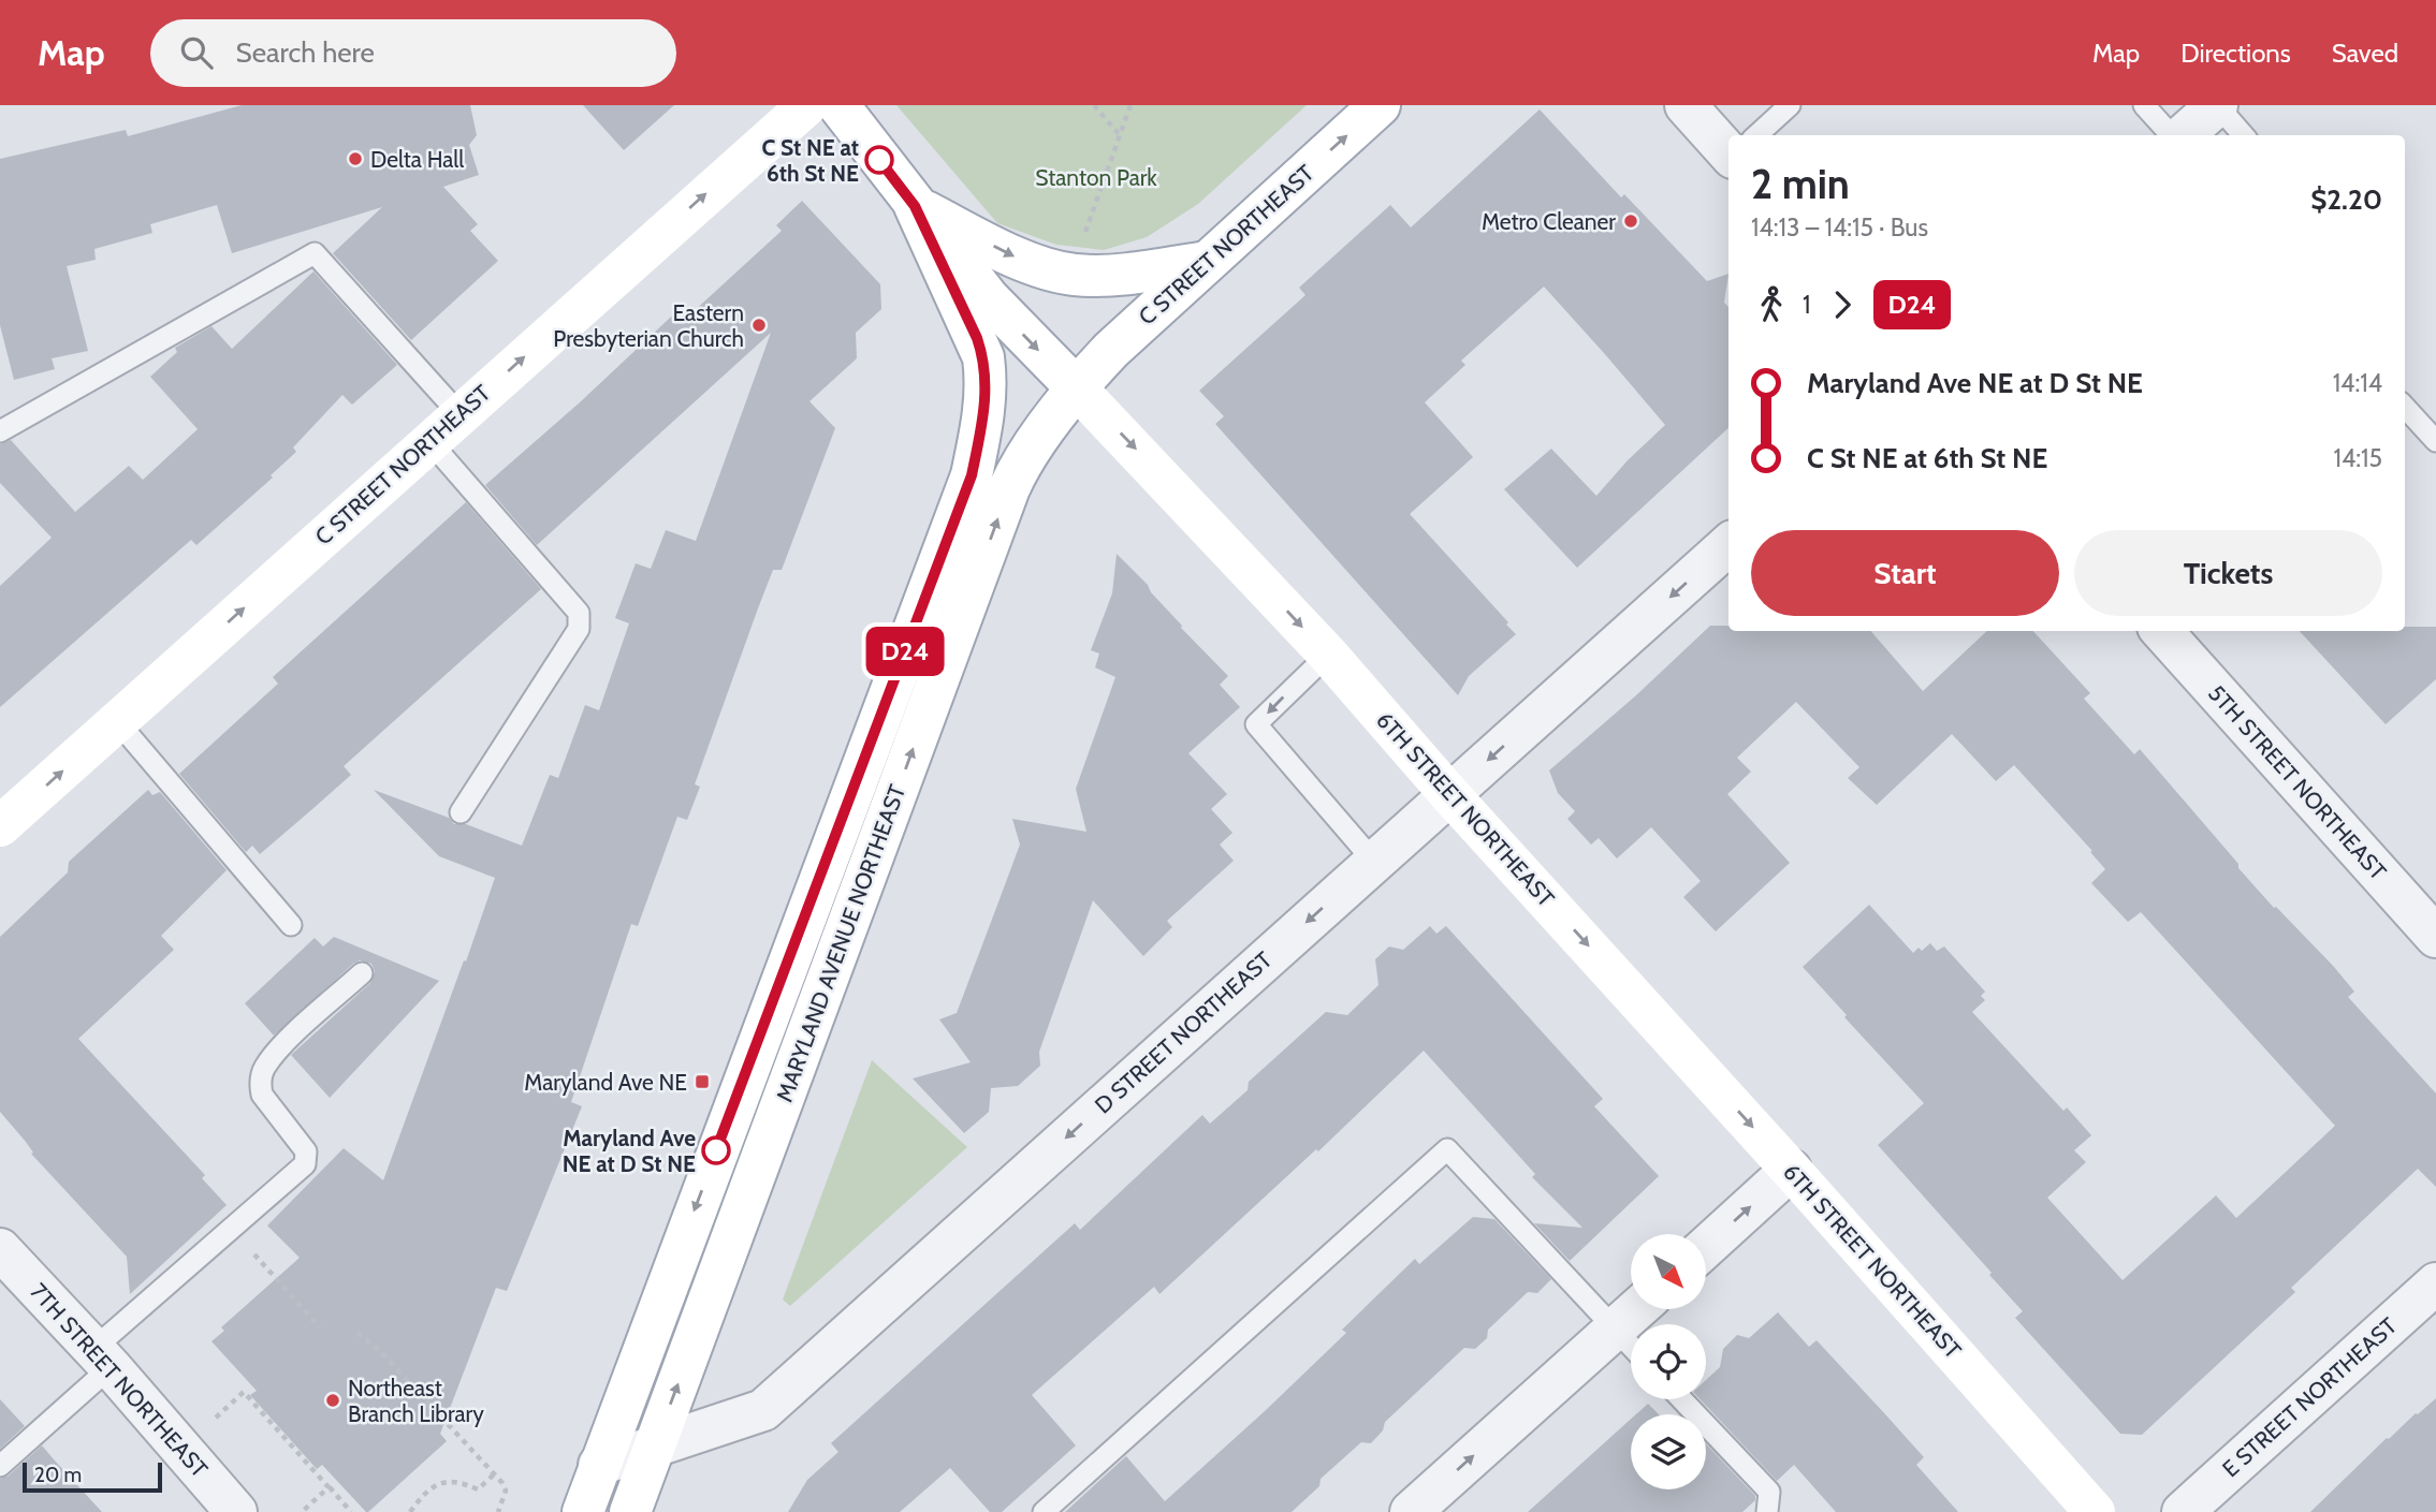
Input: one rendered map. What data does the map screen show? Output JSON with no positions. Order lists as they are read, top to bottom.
{
  "streets": {
    "main road": ["C STREET NORTHEAST", "6TH STREET NORTHEAST", "MARYLAND AVENUE NORTHEAST"],
    "street": [
      "5TH STREET NORTHEAST",
      "D STREET NORTHEAST",
      "7TH STREET NORTHEAST",
      "E STREET NORTHEAST"
    ]
  },
  "crossings": [
    ["C STREET NORTHEAST", "6TH STREET NORTHEAST"],
    ["C STREET NORTHEAST", "MARYLAND AVENUE NORTHEAST"],
    ["6TH STREET NORTHEAST", "MARYLAND AVENUE NORTHEAST"],
    ["6TH STREET NORTHEAST", "D STREET NORTHEAST"],
    ["MARYLAND AVENUE NORTHEAST", "D STREET NORTHEAST"]
  ],
  "one_way": ["C STREET NORTHEAST", "6TH STREET NORTHEAST", "D STREET NORTHEAST"],
  "parks": ["Stanton Park"],
  "places": {
    "other": [
      "Delta Hall",
      "C St NE at 6th St NE",
      "Metro Cleaner",
      "Eastern Presbyterian Church",
      "Maryland Ave NE at D St NE",
      "Northeast Branch Library"
    ],
    "transit": ["Maryland Ave NE"]
  },
  "lines": ["bus line D24"],
  "scale_bar": "20 m",
  "north": "bottom right",
  "page": {
    "header": "Map",
    "search": "Search here",
    "nav": ["Map", "Directions", "Saved"],
    "on_map": "D24",
    "heading": ["2 min", "14:13 – 14:15 · Bus", "$2.20"],
    "legs": ["1", "D24"],
    "list": [
      {
        "name": "Maryland Ave NE at D St NE",
        "value": "14:14"
      },
      {
        "name": "C St NE at 6th St NE",
        "value": "14:15"
      }
    ],
    "buttons": ["Start", "Tickets"],
    "scale": "20 m"
  }
}
